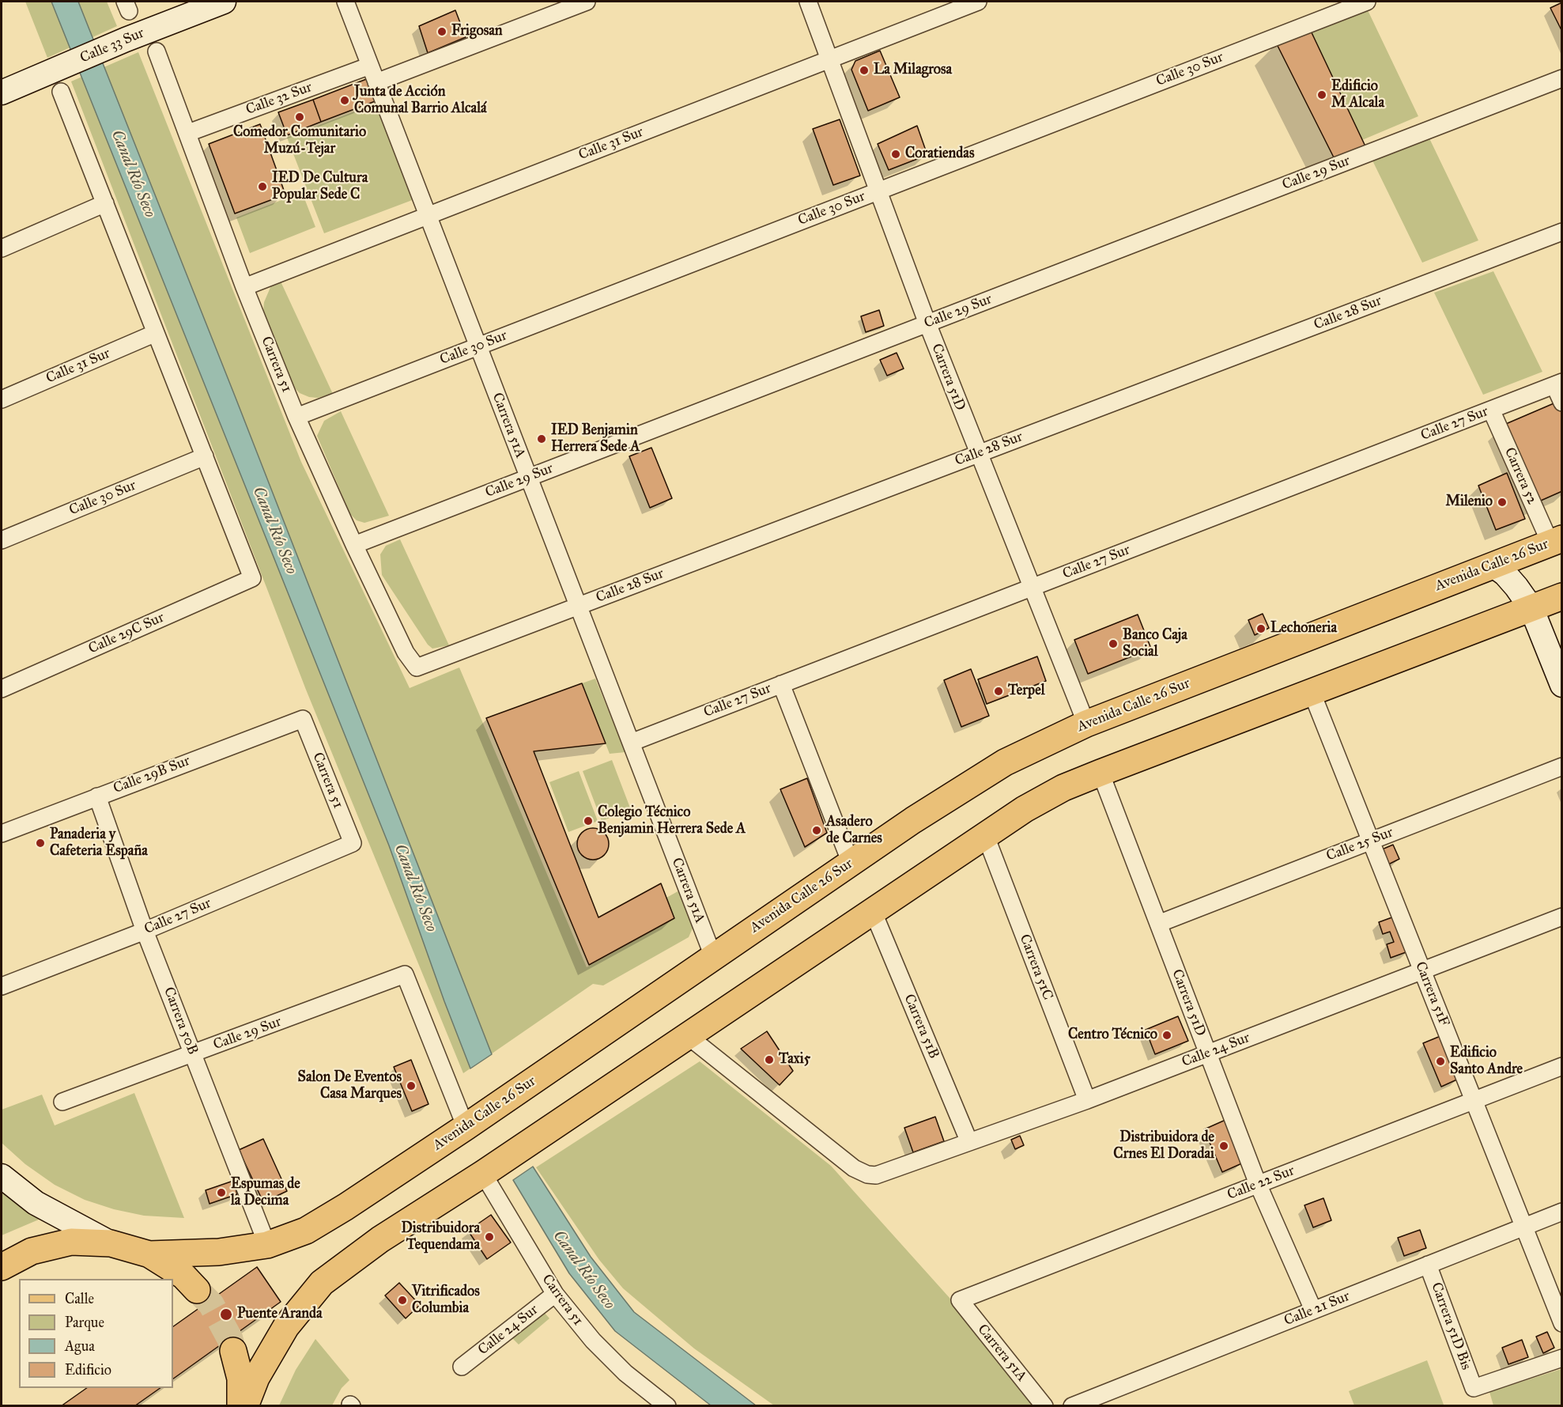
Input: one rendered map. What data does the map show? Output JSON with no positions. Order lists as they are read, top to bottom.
{
  "streets": {
    "main road": ["Avenida Calle 26 Sur"],
    "street": [
      "Calle 33 Sur",
      "Calle 30 Sur",
      "Calle 32 Sur",
      "Calle 31 Sur",
      "Calle 29 Sur",
      "Calle 28 Sur",
      "Carrera 51",
      "Carrera 51D",
      "Calle 27 Sur",
      "Carrera 51A",
      "Carrera 52",
      "Calle 29C Sur",
      "Calle 29B Sur",
      "Calle 25 Sur",
      "Carrera 51C",
      "Carrera 51F",
      "Carrera 50B",
      "Carrera 51B",
      "Calle 24 Sur",
      "Calle 22 Sur",
      "Calle 21 Sur",
      "Carrera 51D Bis"
    ]
  },
  "crossings": [
    ["Calle 30 Sur", "Carrera 51"],
    ["Calle 30 Sur", "Carrera 51D"],
    ["Calle 30 Sur", "Carrera 51A"],
    ["Calle 30 Sur", "Calle 29C Sur"],
    ["Calle 32 Sur", "Carrera 51"],
    ["Calle 32 Sur", "Carrera 51A"],
    ["Calle 31 Sur", "Carrera 51"],
    ["Calle 31 Sur", "Carrera 51D"],
    ["Calle 31 Sur", "Carrera 51A"],
    ["Calle 29 Sur", "Carrera 51"],
    ["Calle 29 Sur", "Carrera 51D"],
    ["Calle 29 Sur", "Carrera 51A"],
    ["Calle 29 Sur", "Avenida Calle 26 Sur"],
    ["Calle 29 Sur", "Carrera 50B"],
    ["Calle 28 Sur", "Carrera 51"],
    ["Calle 28 Sur", "Carrera 51D"],
    ["Calle 28 Sur", "Carrera 51A"],
    ["Carrera 51", "Calle 27 Sur"],
    ["Carrera 51", "Calle 29B Sur"],
    ["Carrera 51", "Calle 24 Sur"],
    ["Carrera 51D", "Calle 27 Sur"],
    ["Carrera 51D", "Avenida Calle 26 Sur"],
    ["Carrera 51D", "Calle 25 Sur"],
    ["Carrera 51D", "Calle 24 Sur"],
    ["Carrera 51D", "Calle 22 Sur"],
    ["Carrera 51D", "Calle 21 Sur"],
    ["Calle 27 Sur", "Carrera 51A"],
    ["Calle 27 Sur", "Carrera 52"],
    ["Calle 27 Sur", "Carrera 50B"],
    ["Carrera 51A", "Avenida Calle 26 Sur"],
    ["Carrera 51A", "Calle 22 Sur"],
    ["Carrera 52", "Avenida Calle 26 Sur"],
    ["Avenida Calle 26 Sur", "Carrera 50B"],
    ["Calle 29B Sur", "Carrera 50B"],
    ["Calle 25 Sur", "Carrera 51F"],
    ["Carrera 51C", "Calle 24 Sur"],
    ["Carrera 51F", "Calle 24 Sur"],
    ["Carrera 51F", "Calle 22 Sur"],
    ["Carrera 51F", "Calle 21 Sur"],
    ["Carrera 51B", "Calle 24 Sur"],
    ["Calle 21 Sur", "Carrera 51D Bis"]
  ],
  "water": ["Canal Río Seco"],
  "places": [
    "Frigosan",
    "La Milagrosa",
    "Edificio M Alcala",
    "Junta de Acción Comunal Barrio Alcalá",
    "Comedor Comunitario Muzú-Tejar",
    "Coratiendas",
    "IED De Cultura Popular Sede C",
    "IED Benjamin Herrera Sede A",
    "Milenio",
    "Lechoneria",
    "Banco Caja Social",
    "Terpel",
    "Colegio Técnico Benjamin Herrera Sede A",
    "Asadero de Carnes",
    "Panaderia y Cafeteria España",
    "Centro Técnico",
    "Taxi5",
    "Edificio Santo Andre",
    "Salon De Eventos Casa Marques",
    "Distribuidora de Crnes El Doradai",
    "Espumas de la Decima",
    "Distribuidora Tequendama",
    "Vitrificados Columbia",
    "Puente Aranda"
  ],
  "legend": [
    "Calle",
    "Parque",
    "Agua",
    "Edificio"
  ]
}
